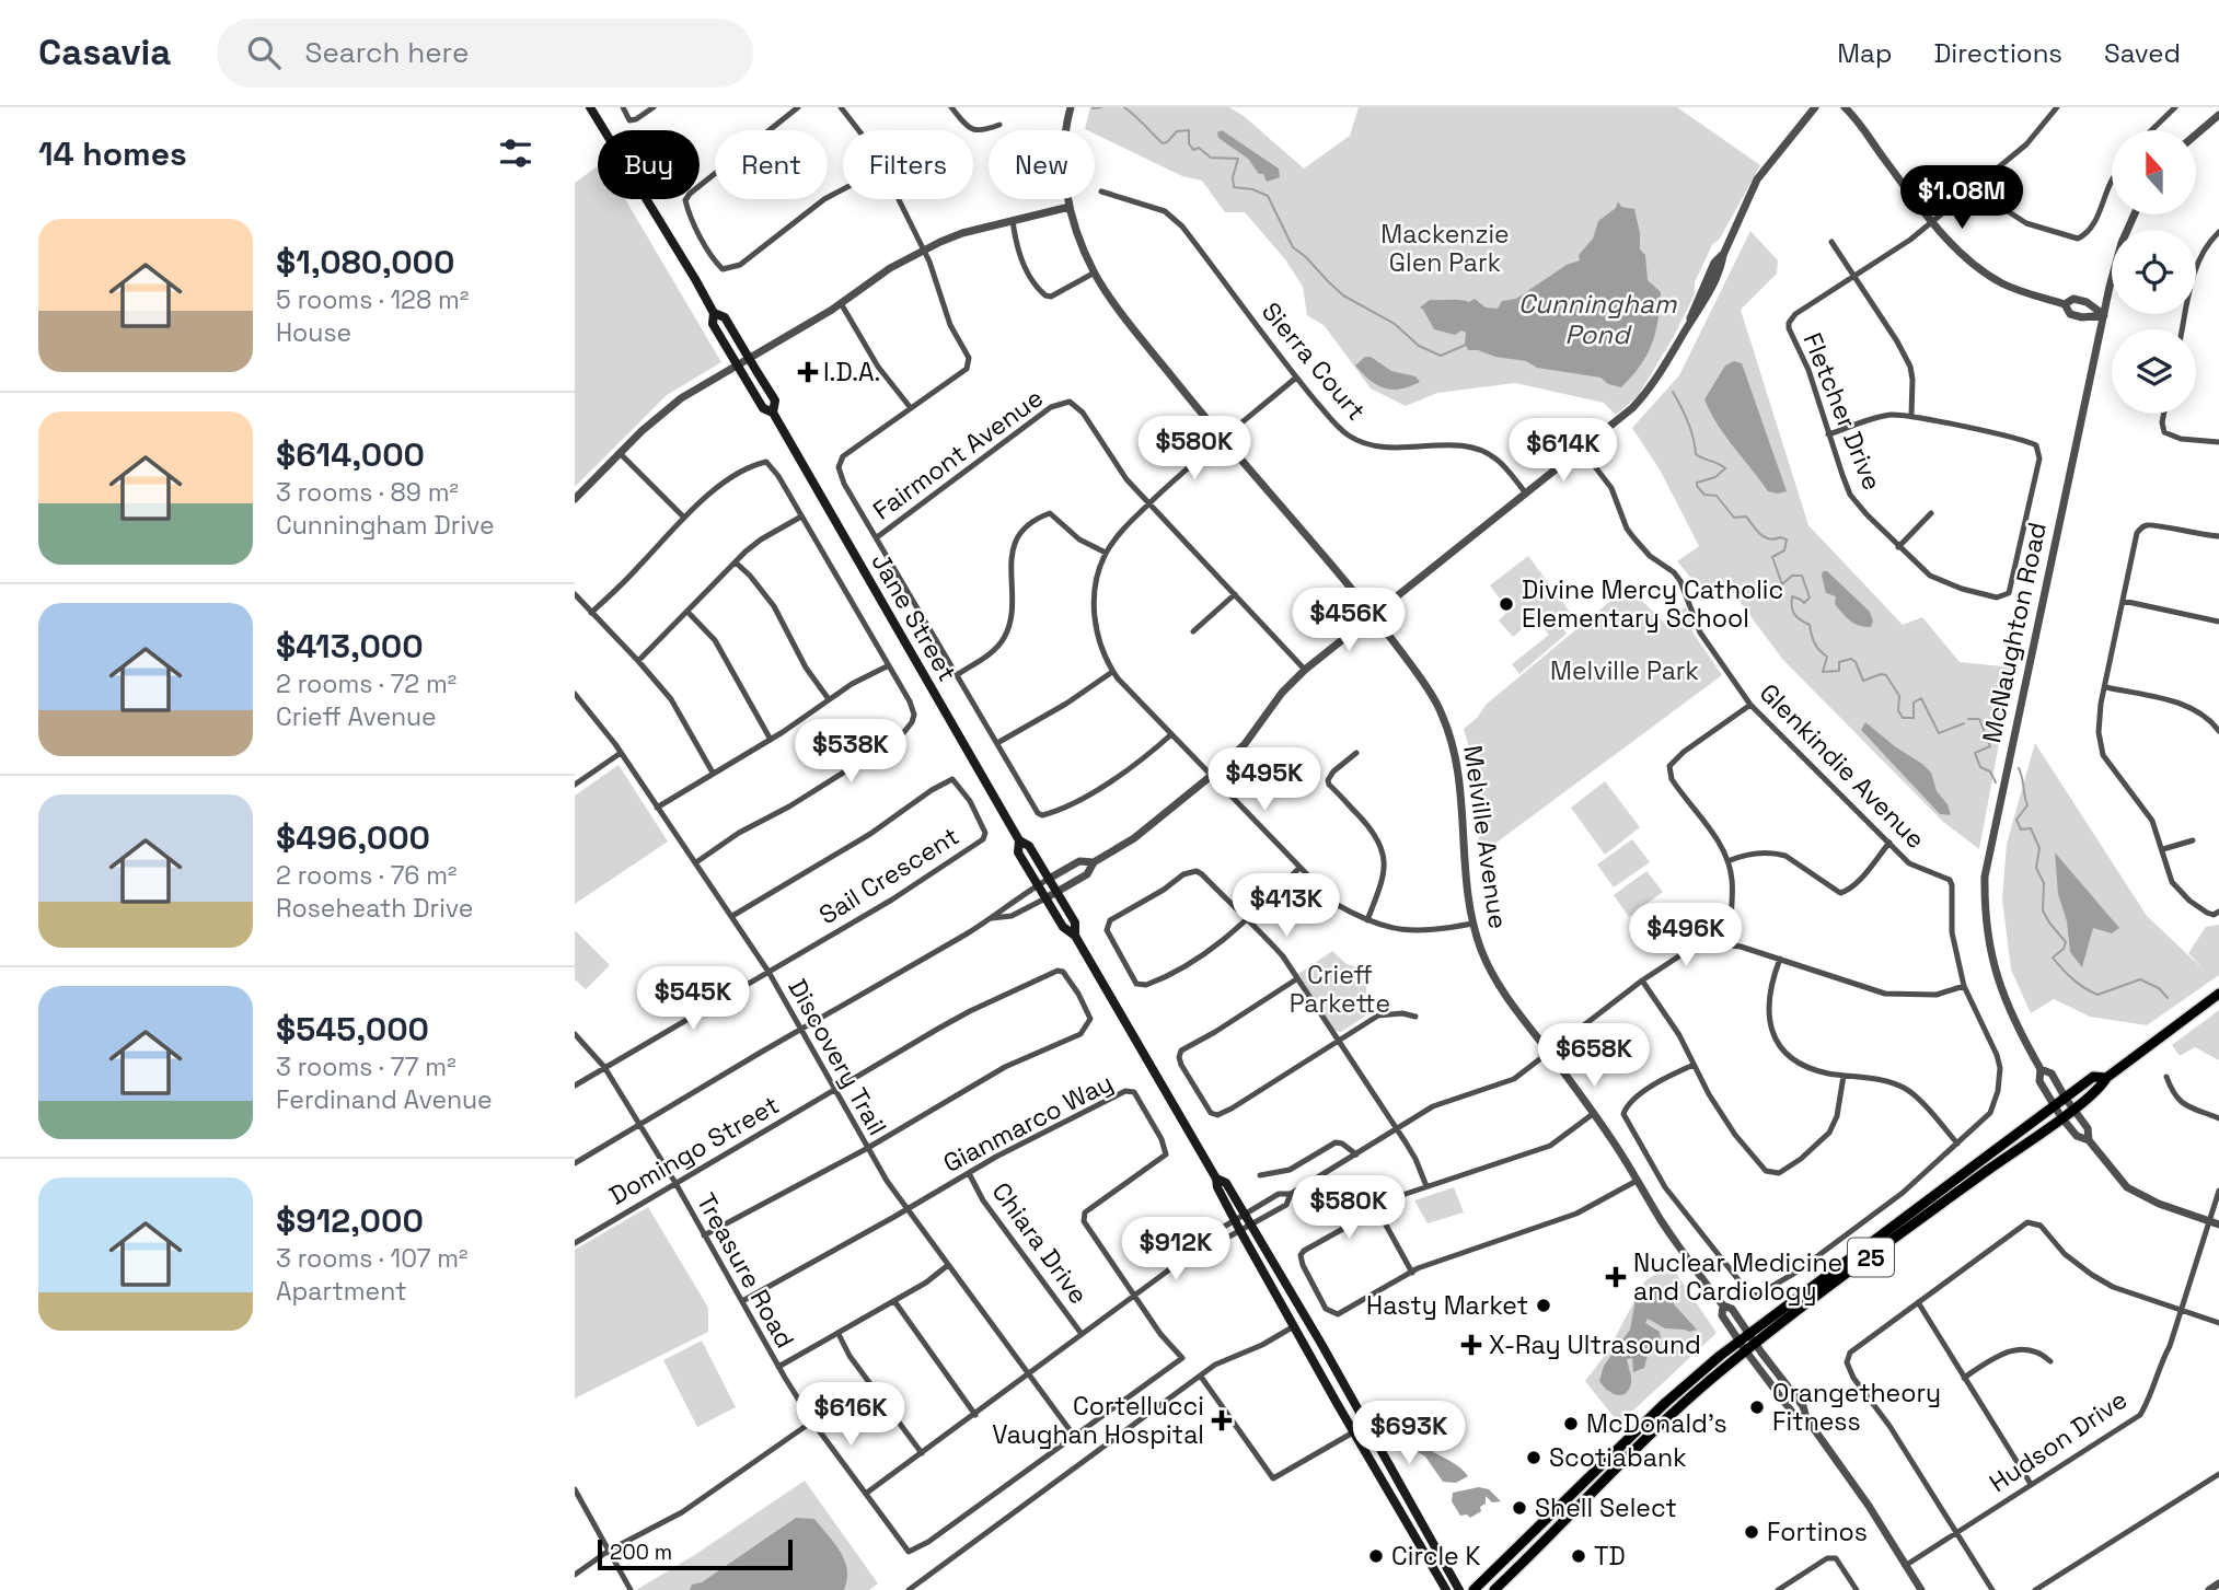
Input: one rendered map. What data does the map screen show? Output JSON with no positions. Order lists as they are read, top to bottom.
{
  "streets": {
    "main road": ["Jane Street", "25"],
    "street": [
      "Sierra Court",
      "Fletcher Drive",
      "Fairmont Avenue",
      "McNaughton Road",
      "Glenkindie Avenue",
      "Melville Avenue",
      "Sail Crescent",
      "Discovery Trail",
      "Gianmarco Way",
      "Domingo Street",
      "Chiara Drive",
      "Treasure Road",
      "Hudson Drive"
    ]
  },
  "crossings": [
    ["McNaughton Road", "25"],
    ["Melville Avenue", "25"],
    ["Melville Avenue", "Hudson Drive"],
    ["Sail Crescent", "Discovery Trail"],
    ["Discovery Trail", "Gianmarco Way"],
    ["Discovery Trail", "Domingo Street"],
    ["Discovery Trail", "Treasure Road"],
    ["Gianmarco Way", "Chiara Drive"],
    ["Gianmarco Way", "Treasure Road"],
    ["Domingo Street", "Treasure Road"]
  ],
  "water": ["Cunningham Pond"],
  "parks": ["Mackenzie Glen Park", "Melville Park", "Crieff Parkette"],
  "places": {
    "health": [
      "I.D.A.",
      "Nuclear Medicine and Cardiology",
      "X-Ray Ultrasound",
      "Cortellucci Vaughan Hospital"
    ],
    "other": [
      "Divine Mercy Catholic Elementary School",
      "Hasty Market",
      "Orangetheory Fitness",
      "McDonald's",
      "Scotiabank",
      "Shell Select",
      "Fortinos",
      "Circle K",
      "TD"
    ]
  },
  "scale_bar": "200 m",
  "north": "top",
  "page": {
    "header": "Casavia",
    "search": "Search here",
    "nav": ["Map", "Directions", "Saved"],
    "heading": "14 homes",
    "chip": [
      "Buy",
      "Rent",
      "Filters",
      "New"
    ],
    "price": [
      "$1.08M",
      "$580K",
      "$614K",
      "$456K",
      "$538K",
      "$495K",
      "$413K",
      "$496K",
      "$545K",
      "$658K",
      "$580K",
      "$912K",
      "$616K",
      "$693K"
    ],
    "list": [
      {
        "name": "$1,080,000",
        "note": "5 rooms · 128 m² · House"
      },
      {
        "name": "$614,000",
        "note": "3 rooms · 89 m² · Cunningham Drive"
      },
      {
        "name": "$413,000",
        "note": "2 rooms · 72 m² · Crieff Avenue"
      },
      {
        "name": "$496,000",
        "note": "2 rooms · 76 m² · Roseheath Drive"
      },
      {
        "name": "$545,000",
        "note": "3 rooms · 77 m² · Ferdinand Avenue"
      },
      {
        "name": "$912,000",
        "note": "3 rooms · 107 m² · Apartment"
      }
    ],
    "scale": "200 m"
  }
}
